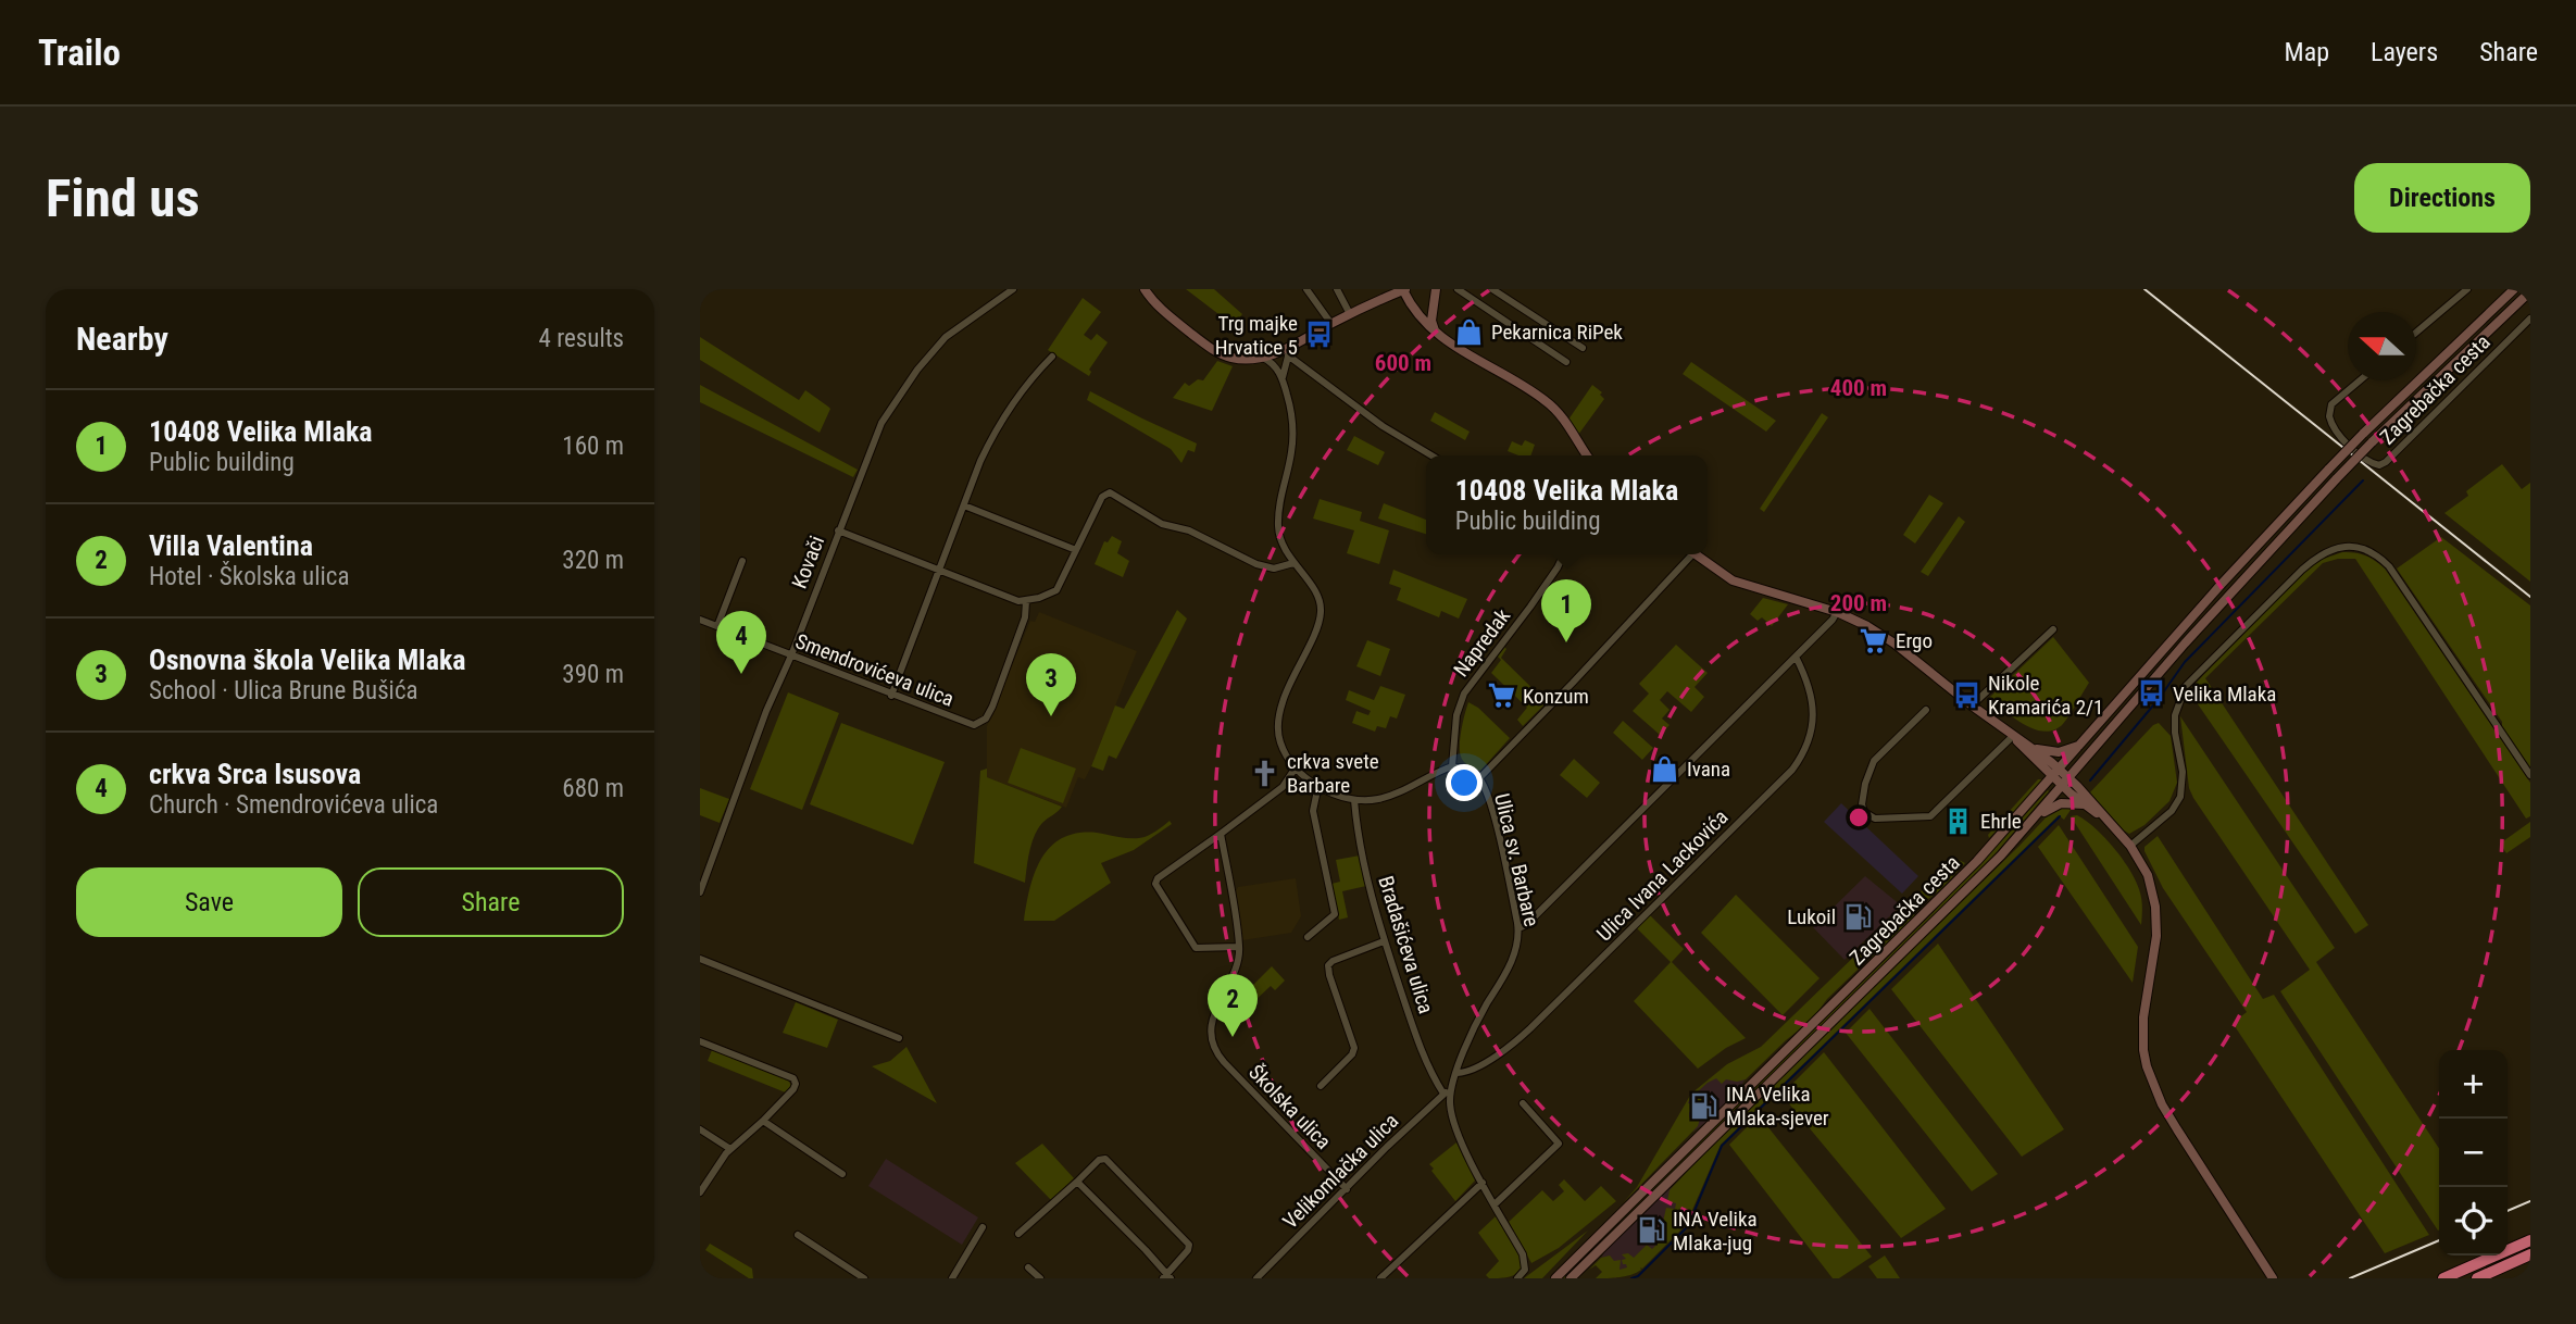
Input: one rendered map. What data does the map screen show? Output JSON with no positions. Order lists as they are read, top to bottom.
{
  "streets": {
    "main road": ["Zagrebačka cesta"],
    "street": [
      "Kovači",
      "Napredak",
      "Smendrovićeva ulica",
      "Ulica sv. Barbare",
      "Ulica Ivana Lackovića",
      "Bradašićeva ulica",
      "Školska ulica",
      "Velikomlačka ulica"
    ]
  },
  "crossings": [
    ["Kovači", "Smendrovićeva ulica"],
    ["Napredak", "Ulica sv. Barbare"],
    ["Ulica sv. Barbare", "Ulica Ivana Lackovića"],
    ["Ulica sv. Barbare", "Bradašićeva ulica"],
    ["Ulica sv. Barbare", "Velikomlačka ulica"],
    ["Bradašićeva ulica", "Velikomlačka ulica"],
    ["Školska ulica", "Velikomlačka ulica"]
  ],
  "places": {
    "shop": ["Pekarnica RiPek", "Ivana"],
    "bus stop": ["Trg majke Hrvatice 5", "Velika Mlaka", "Nikole Kramarića 2/1"],
    "supermarket": ["Ergo", "Konzum"],
    "church": ["crkva svete Barbare"],
    "building": ["Ehrle"],
    "fuel station": ["Lukoil", "INA Velika Mlaka-sjever", "INA Velika Mlaka-jug"]
  },
  "north": "left",
  "page": {
    "header": "Trailo",
    "nav": ["Map", "Layers", "Share"],
    "buttons": [
      "Directions",
      ["Save", "Share"]
    ],
    "title": "Find us",
    "heading": ["Nearby", "4 results"],
    "list": [
      {
        "mark": "1",
        "name": "10408 Velika Mlaka",
        "note": "Public building",
        "value": "160 m"
      },
      {
        "mark": "2",
        "name": "Villa Valentina",
        "note": "Hotel · Školska ulica",
        "value": "320 m"
      },
      {
        "mark": "3",
        "name": "Osnovna škola Velika Mlaka",
        "note": "School · Ulica Brune Bušića",
        "value": "390 m"
      },
      {
        "mark": "4",
        "name": "crkva Srca Isusova",
        "note": "Church · Smendrovićeva ulica",
        "value": "680 m"
      }
    ],
    "popup": ["10408 Velika Mlaka", "Public building"],
    "pins": [
      "1",
      "4",
      "3",
      "2"
    ],
    "map_buttons": ["+", "−"]
  },
  "rings": ["600 m", "400 m", "200 m"]
}
